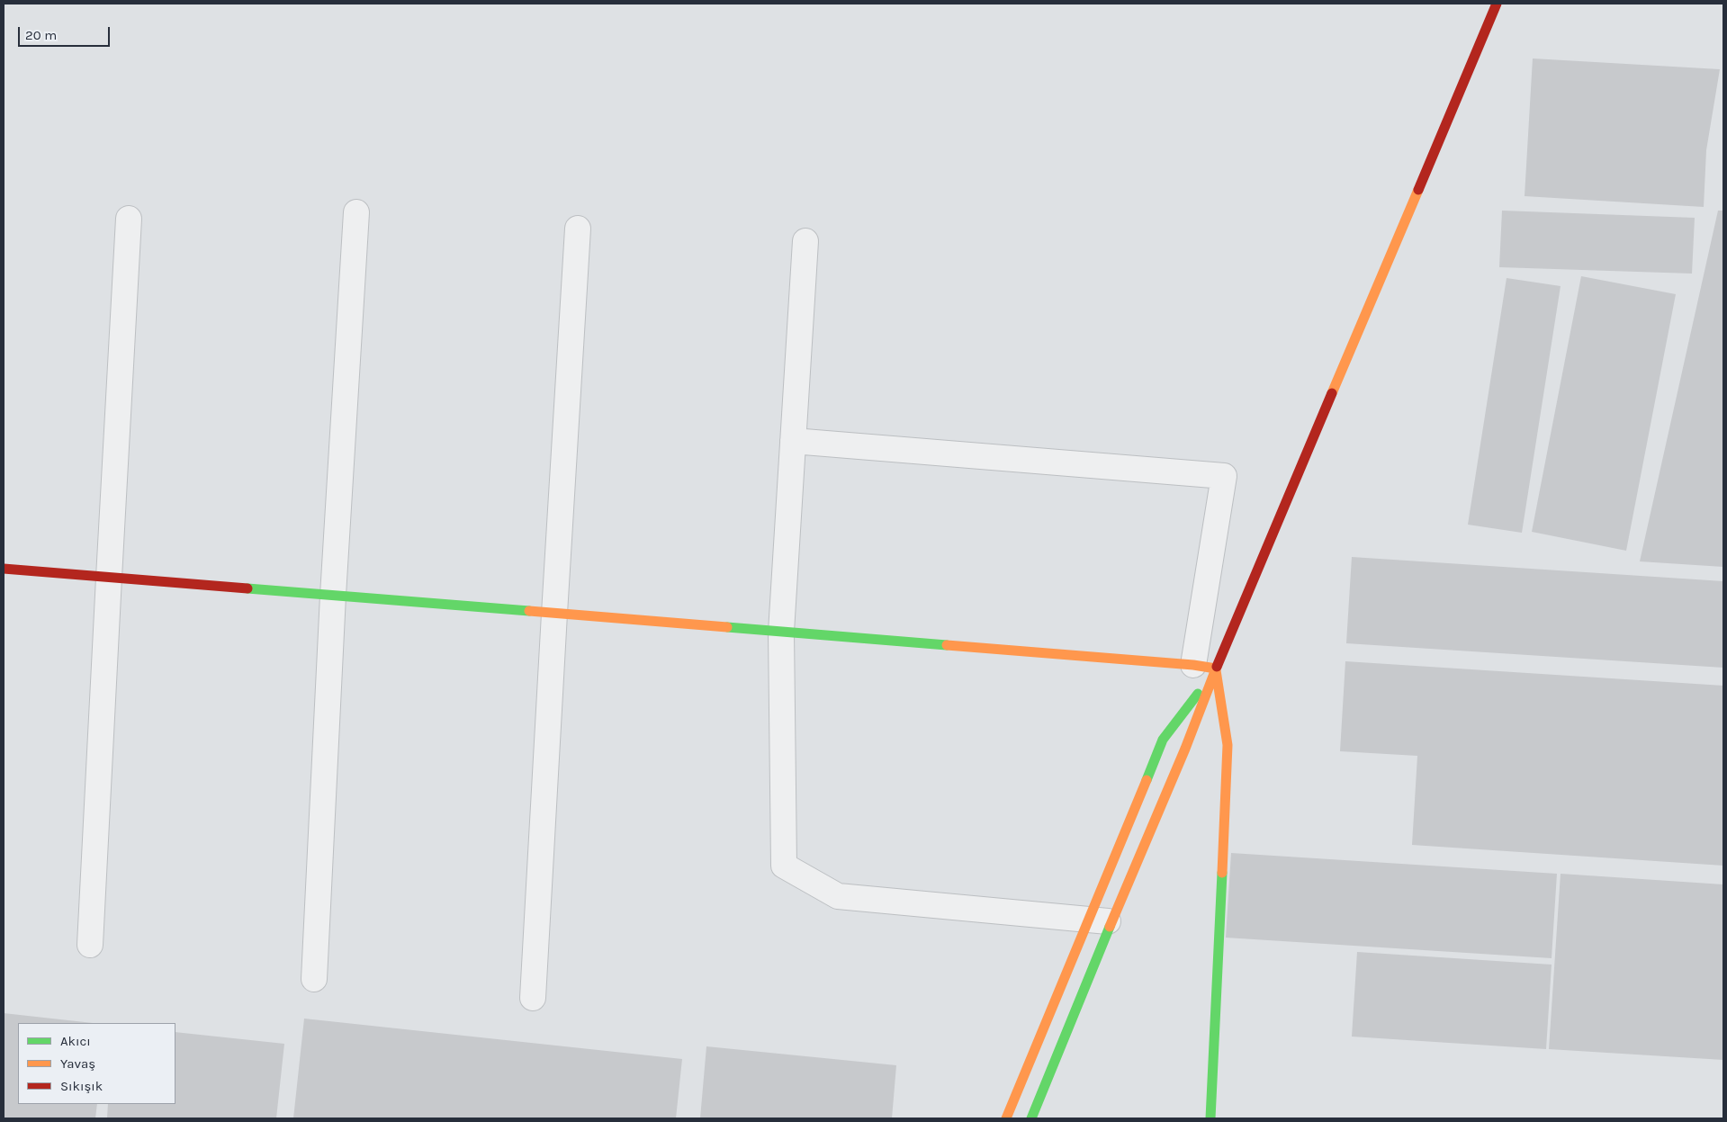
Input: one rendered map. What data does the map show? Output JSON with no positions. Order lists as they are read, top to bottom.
{
  "legend": ["Akıcı", "Yavaş", "Sıkışık"],
  "scale_bar": "20 m"
}
